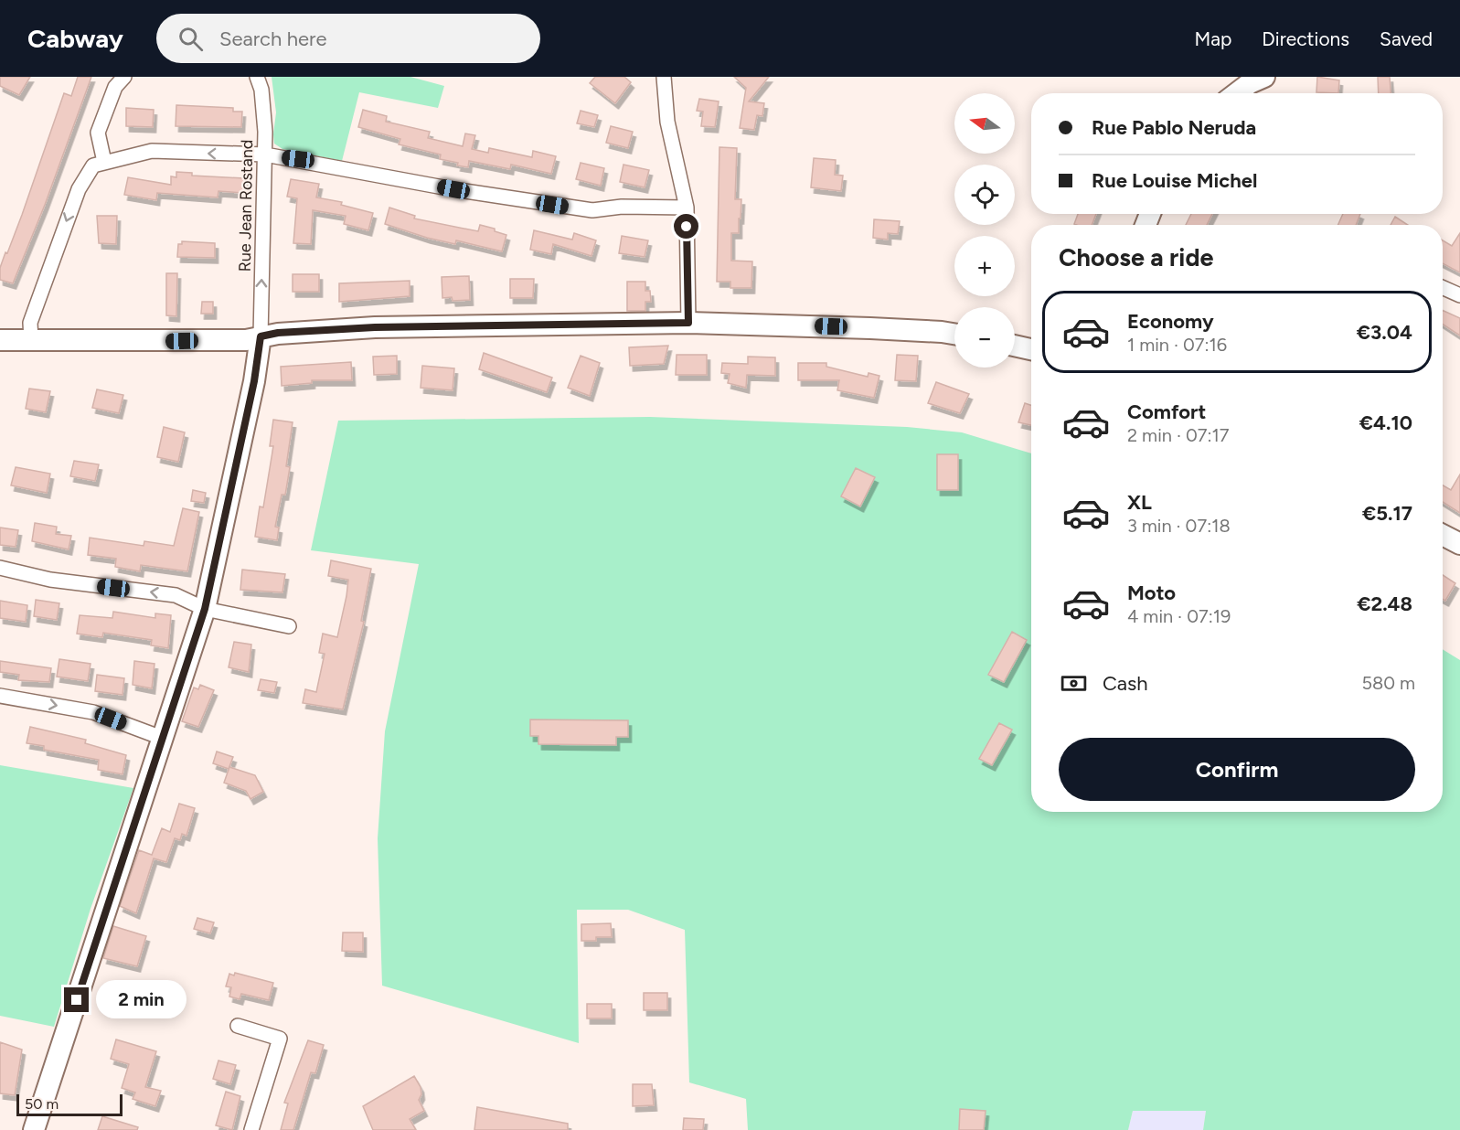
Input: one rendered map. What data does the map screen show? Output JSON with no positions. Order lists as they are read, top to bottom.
{
  "streets": {
    "street": ["Rue Jean Rostand"]
  },
  "one_way": ["Rue Jean Rostand"],
  "scale_bar": "50 m",
  "north": "left",
  "page": {
    "header": "Cabway",
    "search": "Search here",
    "nav": ["Map", "Directions", "Saved"],
    "map_buttons": ["+", "−"],
    "banner": ["Rue Pablo Neruda", "Rue Louise Michel"],
    "heading": "Choose a ride",
    "list": [
      {
        "name": "Economy",
        "note": "1 min · 07:16",
        "value": "€3.04"
      },
      {
        "name": "Comfort",
        "note": "2 min · 07:17",
        "value": "€4.10"
      },
      {
        "name": "XL",
        "note": "3 min · 07:18",
        "value": "€5.17"
      },
      {
        "name": "Moto",
        "note": "4 min · 07:19",
        "value": "€2.48"
      }
    ],
    "pay": ["Cash", "580 m"],
    "buttons": "Confirm",
    "bubble": "2 min",
    "scale": "50 m"
  }
}
